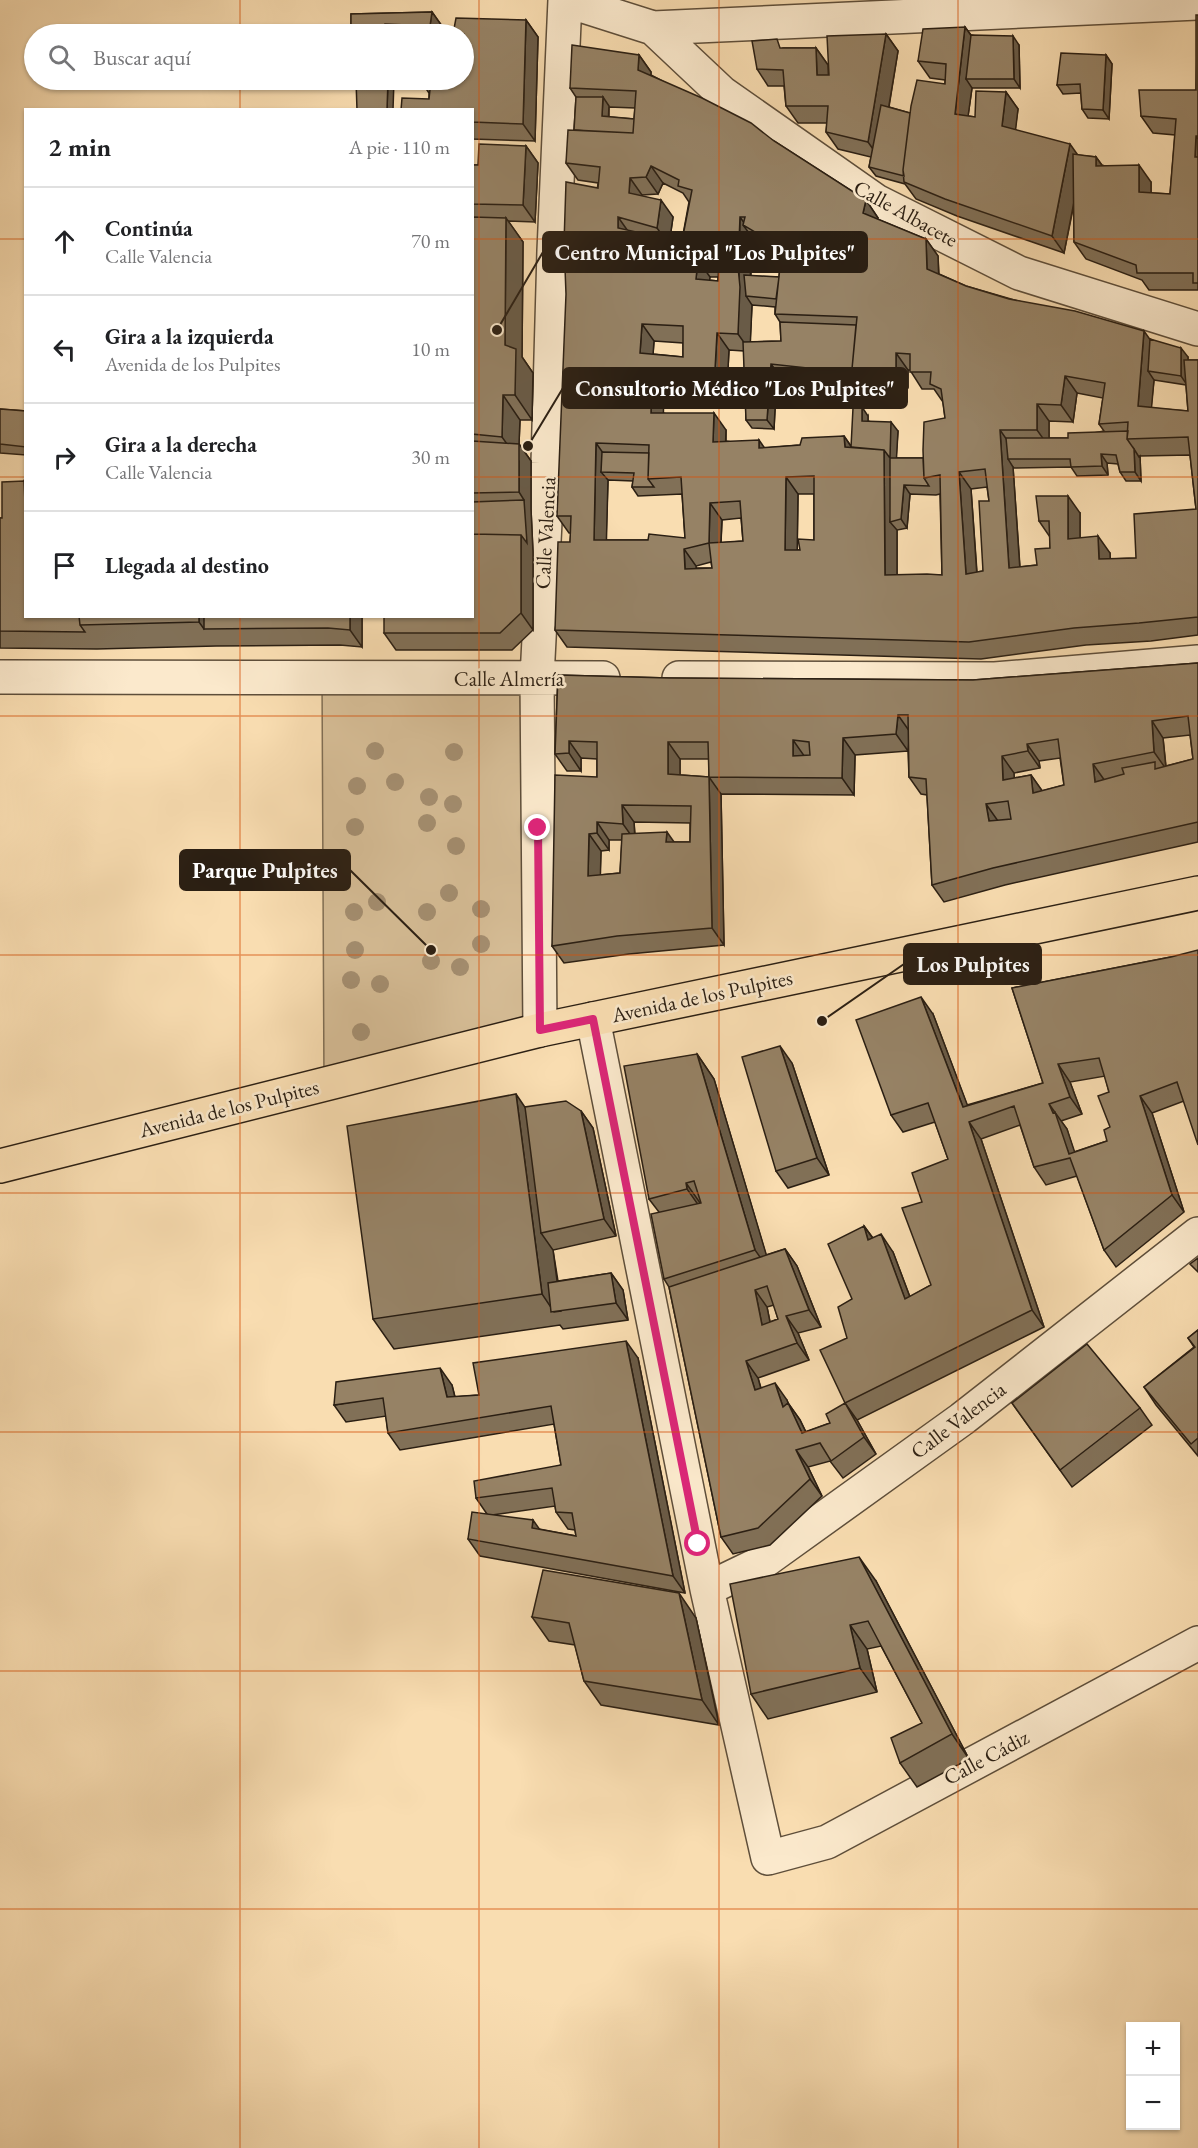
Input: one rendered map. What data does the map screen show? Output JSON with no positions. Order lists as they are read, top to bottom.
{
  "streets": {
    "main road": ["Avenida de los Pulpites"],
    "street": [
      "Calle Albacete",
      "Calle Valencia",
      "Calle Almería",
      "Calle Cádiz"
    ]
  },
  "crossings": [
    ["Calle Valencia", "Calle Almería"],
    ["Calle Valencia", "Avenida de los Pulpites"],
    ["Calle Valencia", "Calle Cádiz"]
  ],
  "places": [
    "Centro Municipal \"Los Pulpites\"",
    "Consultorio Médico \"Los Pulpites\"",
    "Parque Pulpites",
    "Los Pulpites"
  ],
  "page": {
    "search": "Buscar aquí",
    "heading": ["2 min", "A pie · 110 m"],
    "list": [
      ["Continúa", "Calle Valencia", "70 m"],
      ["Gira a la izquierda", "Avenida de los Pulpites", "10 m"],
      ["Gira a la derecha", "Calle Valencia", "30 m"],
      "Llegada al destino"
    ],
    "map_buttons": ["+", "−"]
  }
}
